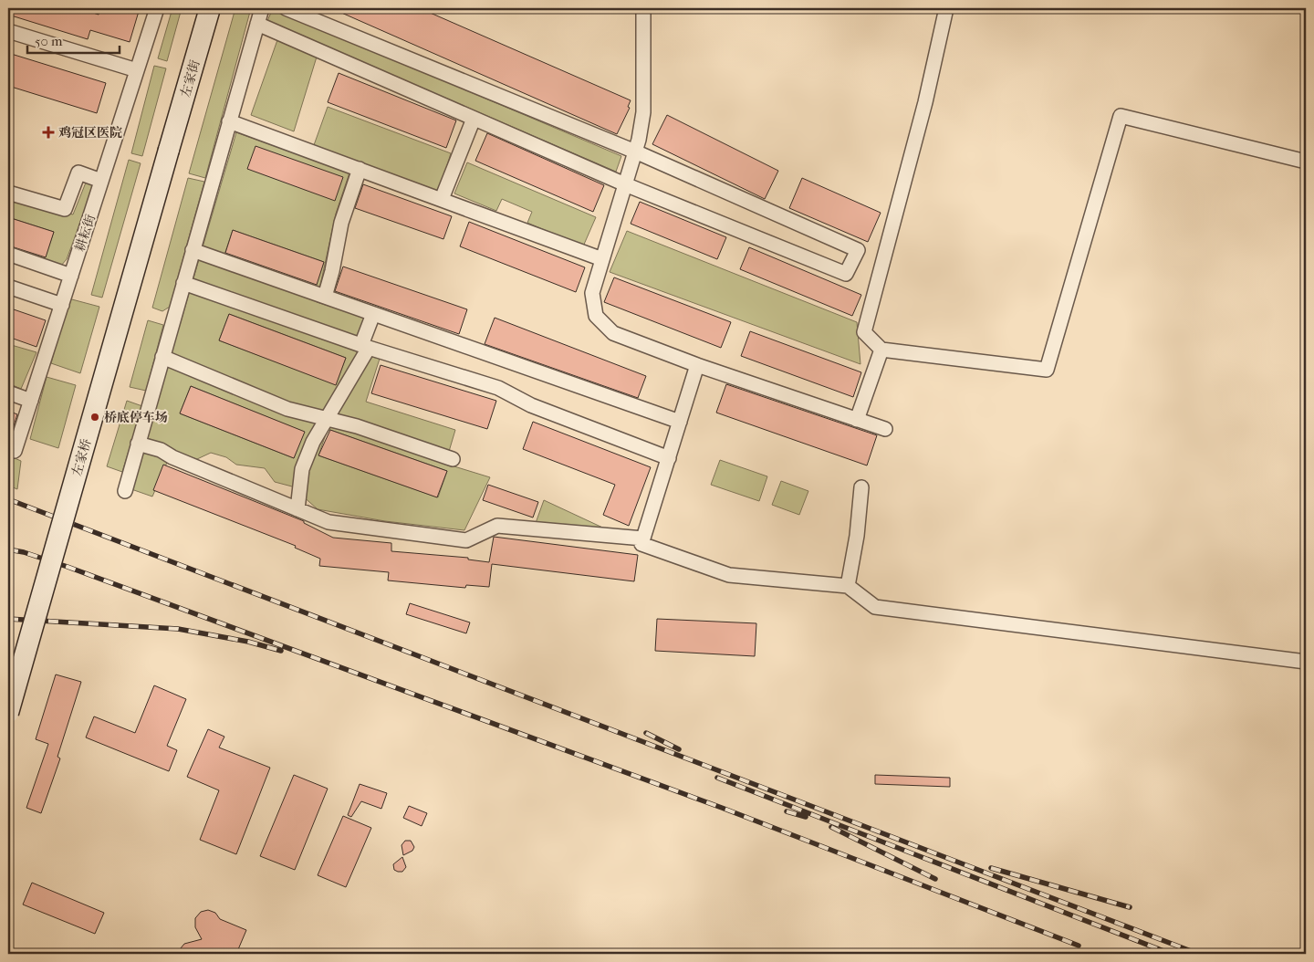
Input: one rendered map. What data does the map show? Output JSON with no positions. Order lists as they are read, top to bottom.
{
  "streets": {
    "main road": ["左家街", "左家桥"],
    "street": ["耕耘街"]
  },
  "crossings": [
    ["左家街", "左家桥"]
  ],
  "places": {
    "health": ["鸡冠区医院"],
    "other": ["桥底停车场"]
  },
  "scale_bar": "50 m"
}
